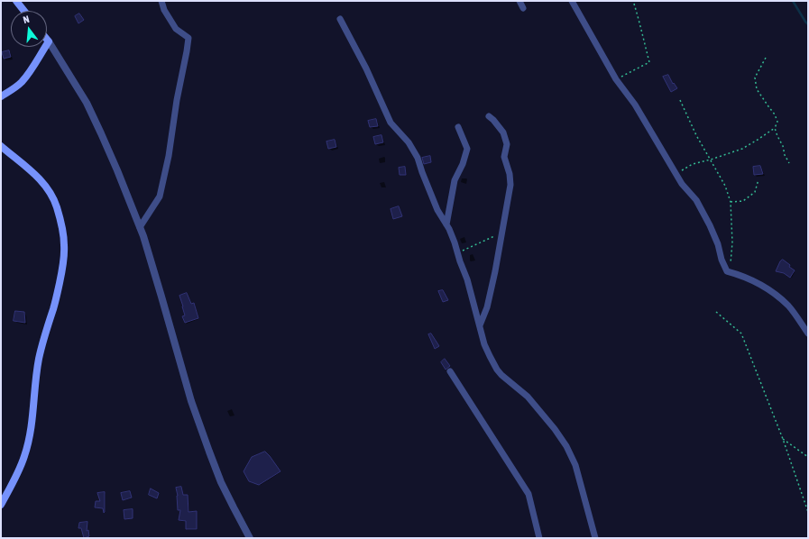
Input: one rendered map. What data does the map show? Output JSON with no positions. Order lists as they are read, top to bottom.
{
  "north": "top"
}
